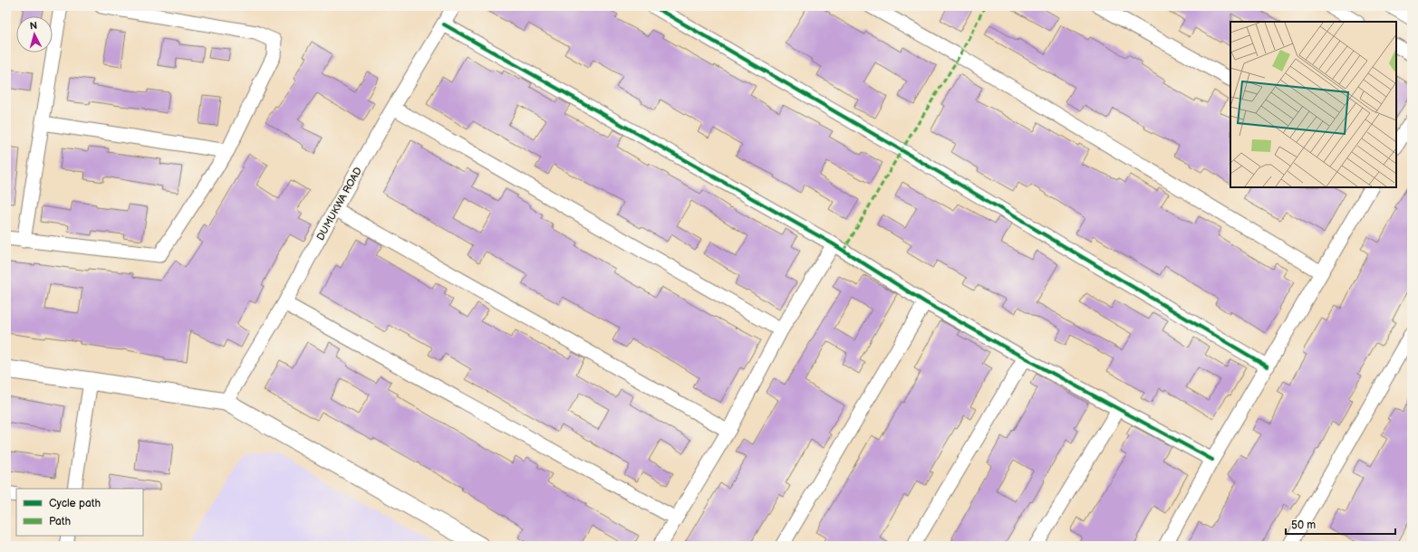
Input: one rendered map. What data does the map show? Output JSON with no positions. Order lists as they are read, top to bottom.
{
  "streets": {
    "street": ["DUMUKWA ROAD"]
  },
  "legend": ["Cycle path", "Path"],
  "scale_bar": "50 m",
  "north": "top"
}
